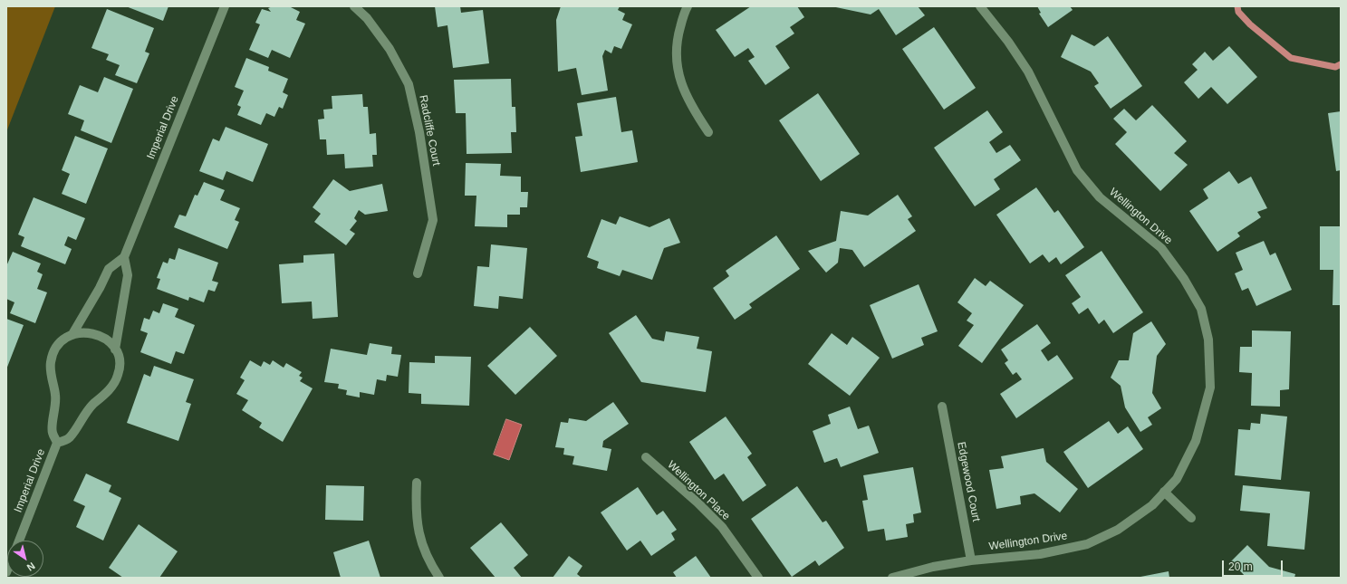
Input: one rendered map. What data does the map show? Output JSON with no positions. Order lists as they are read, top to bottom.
{
  "streets": {
    "street": [
      "Imperial Drive",
      "Radcliffe Court",
      "Wellington Drive",
      "Edgewood Court",
      "Wellington Place"
    ]
  },
  "crossings": [
    ["Wellington Drive", "Edgewood Court"]
  ],
  "scale_bar": "20 m",
  "north": "bottom right"
}
